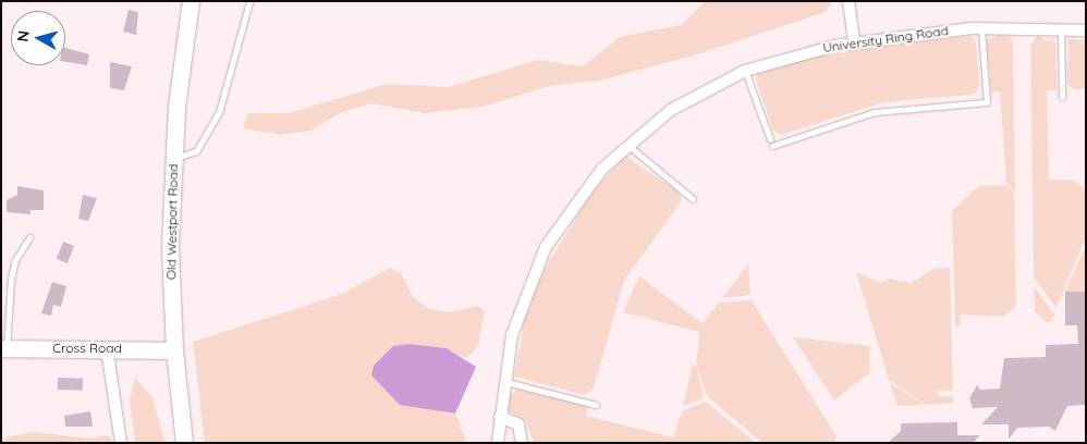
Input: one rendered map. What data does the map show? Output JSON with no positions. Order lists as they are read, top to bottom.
{
  "streets": {
    "main road": ["Old Westport Road", "Cross Road"],
    "street": ["University Ring Road"]
  },
  "crossings": [
    ["Old Westport Road", "Cross Road"]
  ],
  "north": "left"
}
